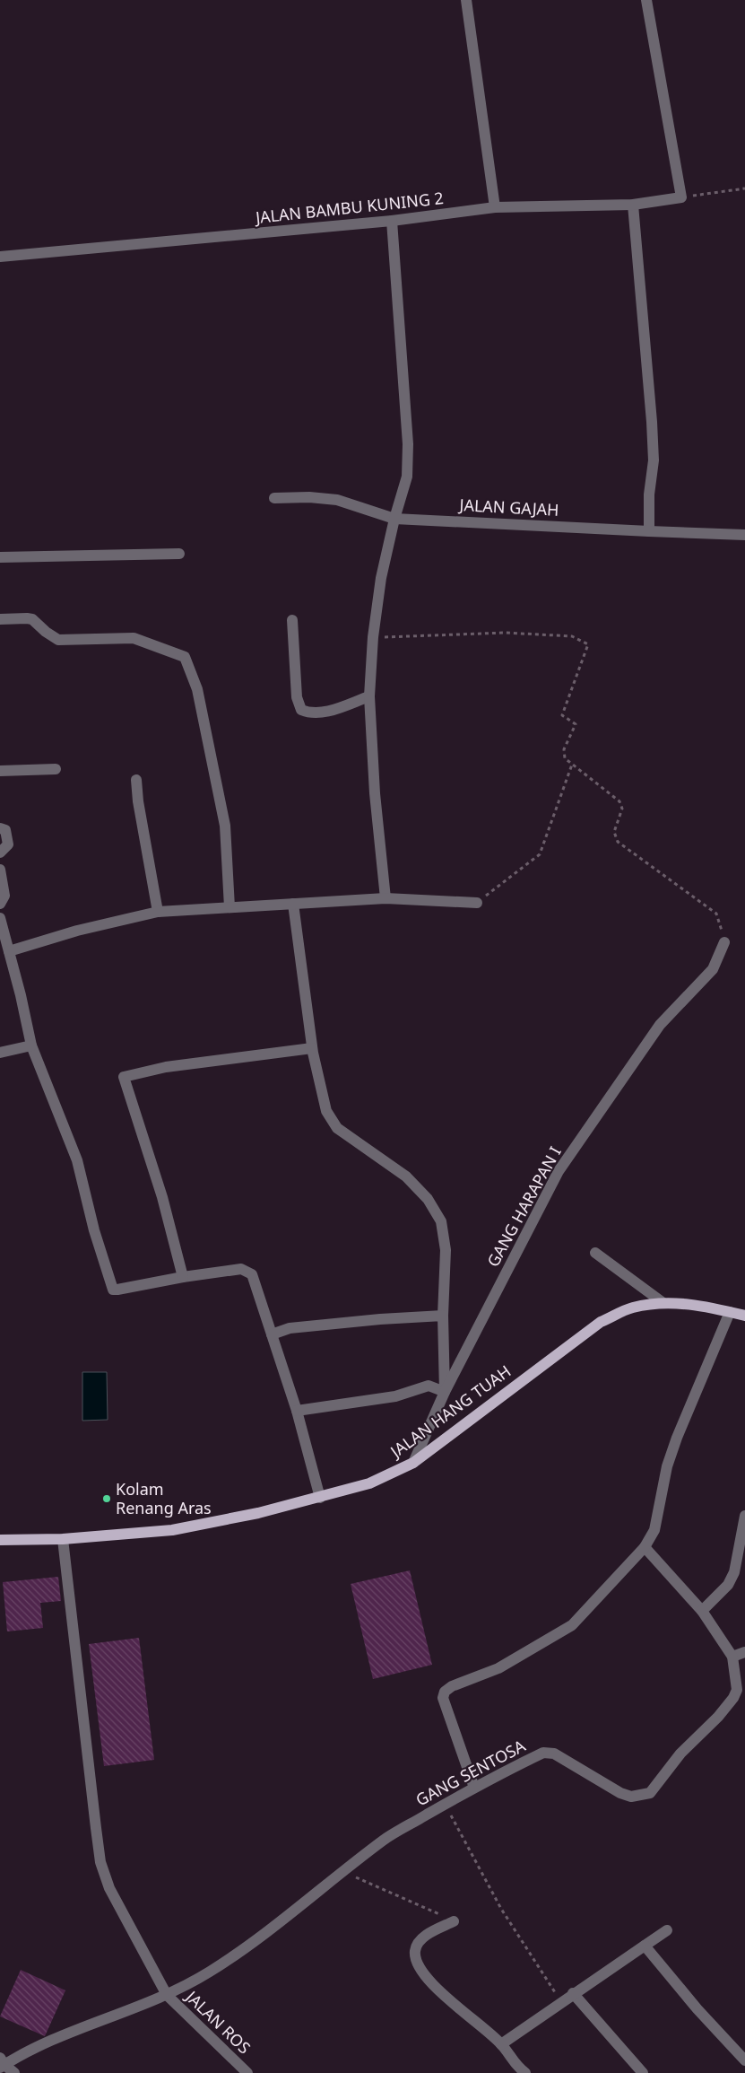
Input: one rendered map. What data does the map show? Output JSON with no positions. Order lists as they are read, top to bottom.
{
  "streets": {
    "main road": ["JALAN HANG TUAH"],
    "street": [
      "JALAN BAMBU KUNING 2",
      "JALAN GAJAH",
      "GANG HARAPAN I",
      "GANG SENTOSA",
      "JALAN ROS"
    ]
  },
  "crossings": [
    ["GANG HARAPAN I", "JALAN HANG TUAH"],
    ["JALAN HANG TUAH", "JALAN ROS"],
    ["GANG SENTOSA", "JALAN ROS"]
  ],
  "places": ["Kolam Renang Aras"]
}
